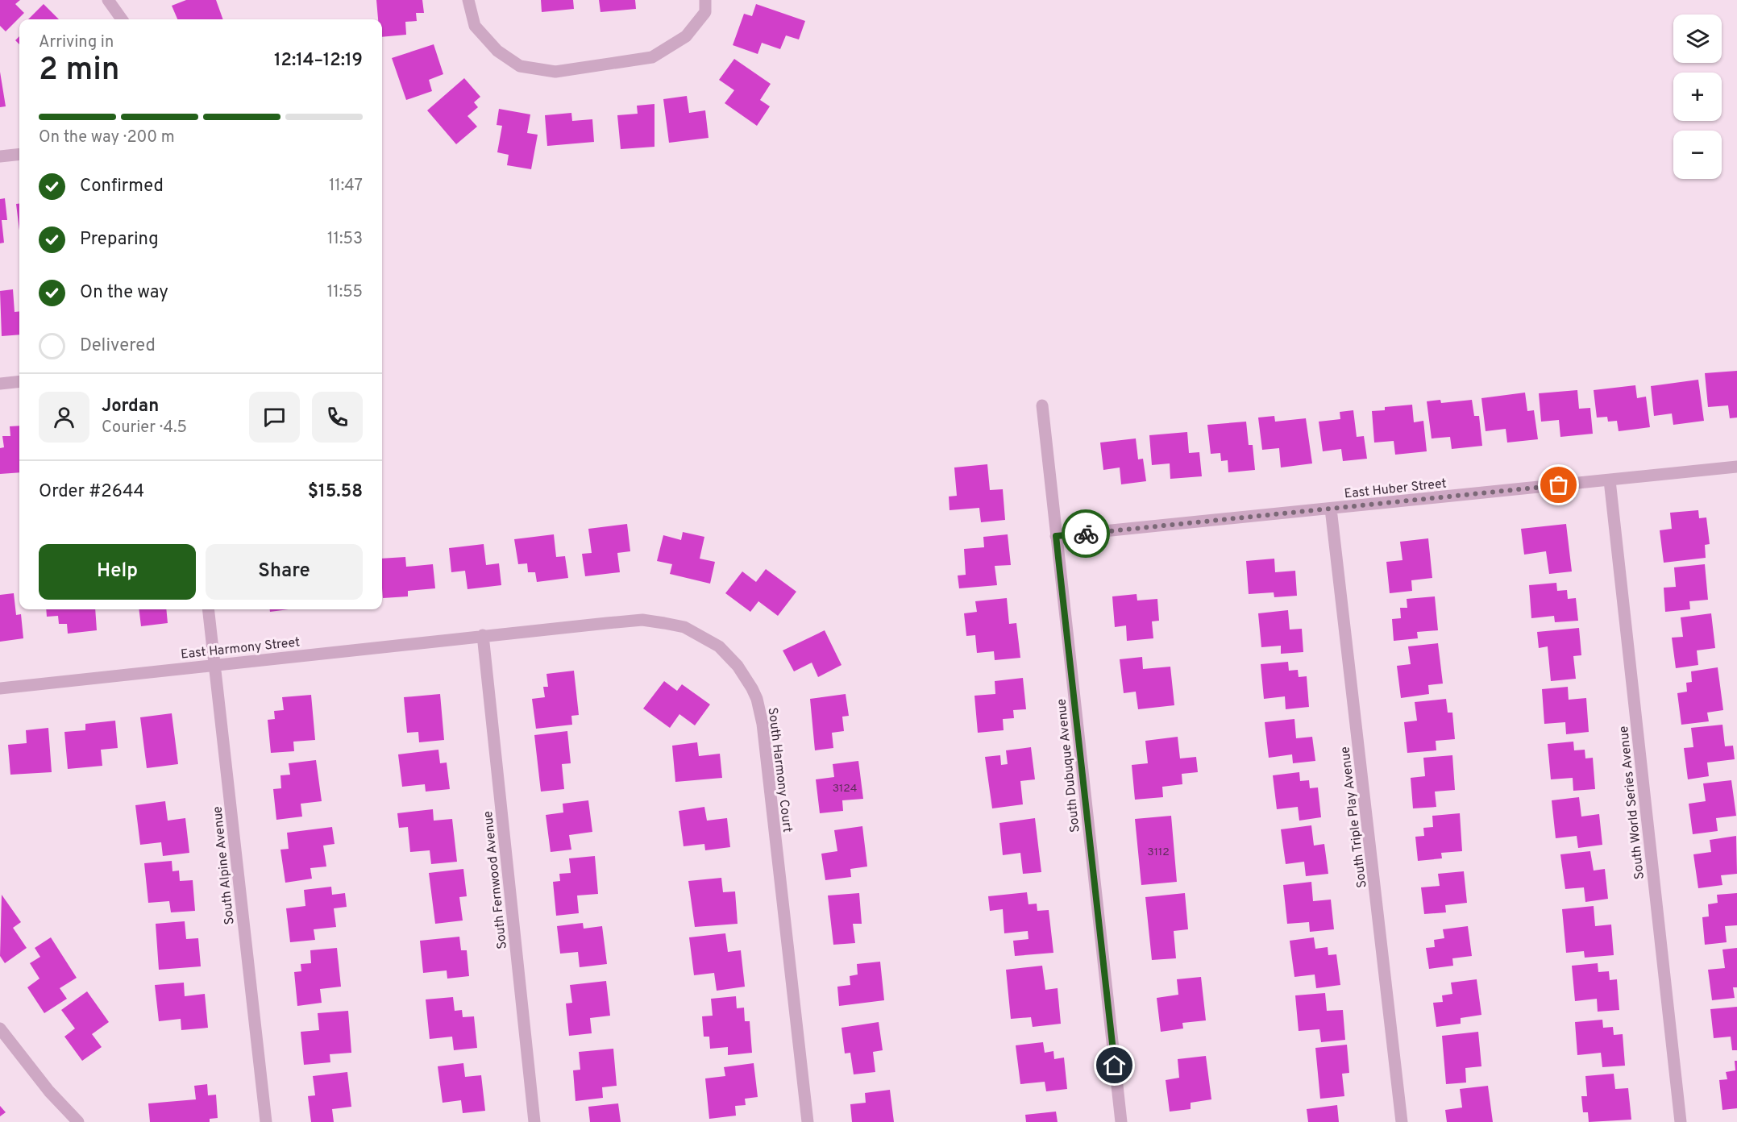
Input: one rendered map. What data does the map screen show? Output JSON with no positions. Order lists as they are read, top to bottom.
{
  "streets": {
    "street": [
      "East Huber Street",
      "East Harmony Street",
      "South Dubuque Avenue",
      "South Harmony Court",
      "South World Series Avenue",
      "South Triple Play Avenue",
      "South Alpine Avenue",
      "South Fernwood Avenue"
    ]
  },
  "crossings": [
    ["East Huber Street", "South Dubuque Avenue"],
    ["East Huber Street", "South World Series Avenue"],
    ["East Huber Street", "South Triple Play Avenue"],
    ["East Harmony Street", "South Harmony Court"],
    ["East Harmony Street", "South Alpine Avenue"],
    ["East Harmony Street", "South Fernwood Avenue"],
    ["South Harmony Court", "South Fernwood Avenue"]
  ],
  "house_numbers": ["3124", "3112"],
  "page": {
    "map_buttons": ["+", "−"],
    "heading": ["2 min", "Arriving in", "12:14–12:19"],
    "panel": [
      "Jordan",
      "Courier · 4.5",
      "Order #2644",
      "$15.58"
    ],
    "bar": "On the way · 200 m",
    "list": [
      ["Confirmed", "11:47"],
      ["Preparing", "11:53"],
      ["On the way", "11:55"],
      "Delivered"
    ],
    "buttons": ["Help", "Share"]
  }
}
